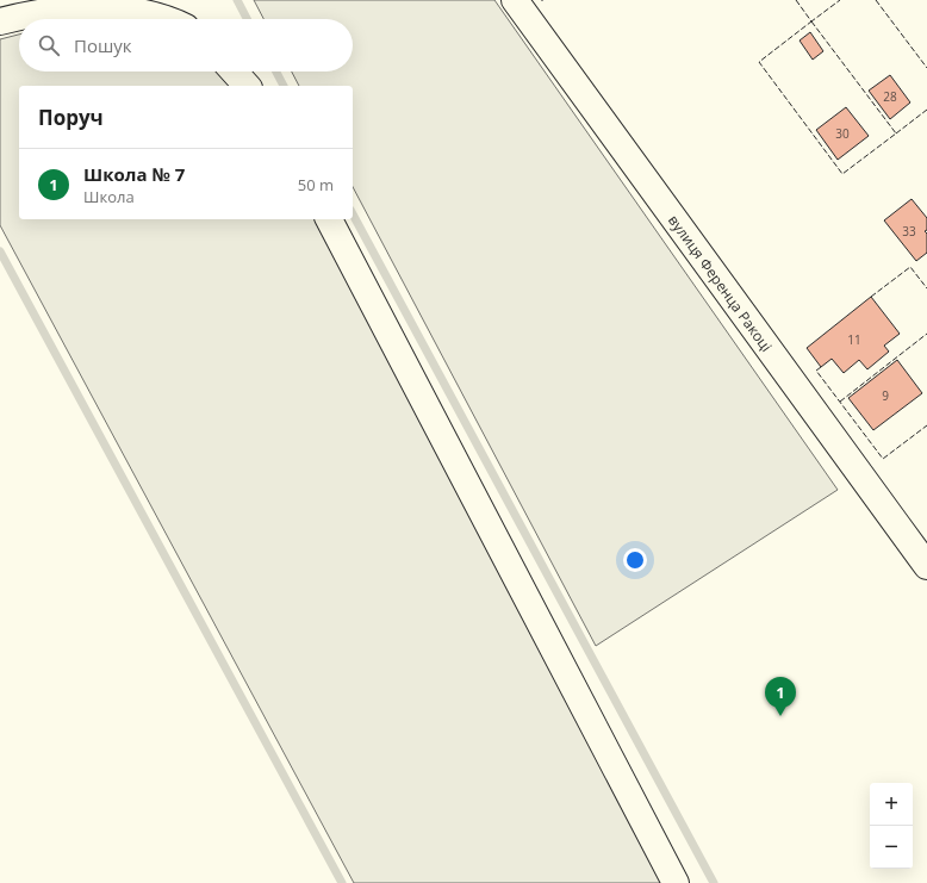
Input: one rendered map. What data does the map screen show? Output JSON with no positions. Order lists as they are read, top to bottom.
{
  "streets": {
    "street": ["вулиця Ференца Ракоці"]
  },
  "house_numbers": [
    "28",
    "30",
    "33",
    "11",
    "9"
  ],
  "page": {
    "search": "Пошук",
    "heading": "Поруч",
    "list": [
      {
        "mark": "1",
        "name": "Школа № 7",
        "note": "Школа",
        "value": "50 m"
      }
    ],
    "pins": "1",
    "map_buttons": ["+", "−"]
  }
}
